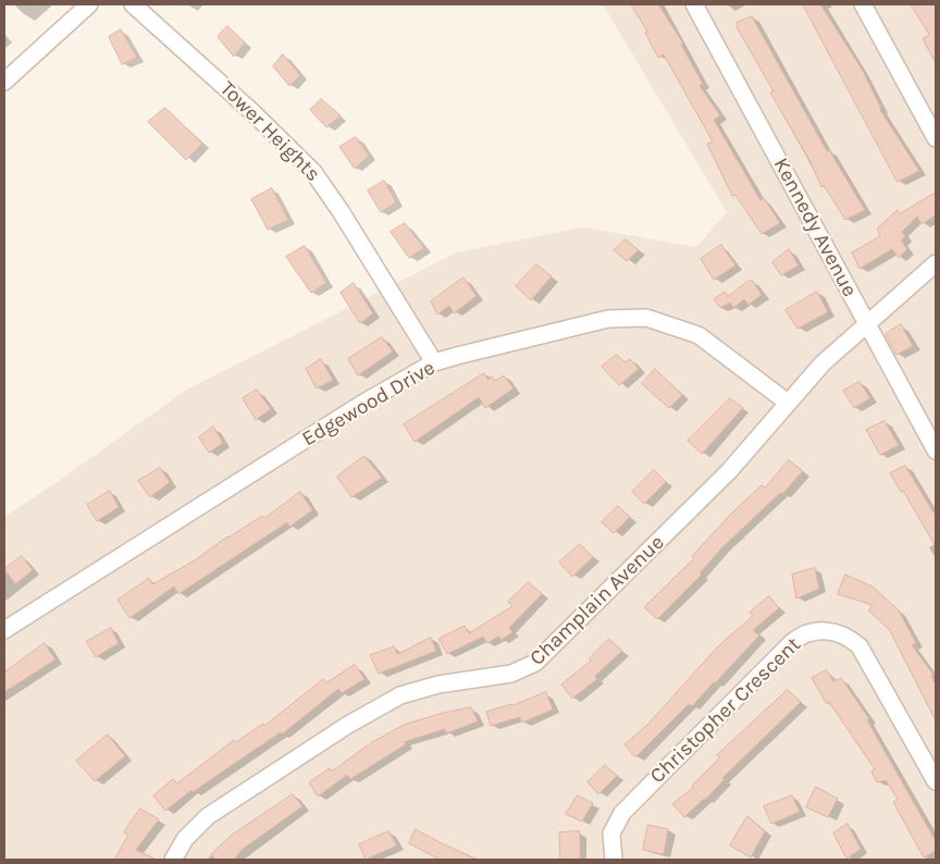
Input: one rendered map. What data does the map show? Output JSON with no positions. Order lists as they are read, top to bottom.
{
  "streets": {
    "street": [
      "Tower Heights",
      "Kennedy Avenue",
      "Edgewood Drive",
      "Champlain Avenue",
      "Christopher Crescent"
    ]
  },
  "crossings": [
    ["Tower Heights", "Edgewood Drive"],
    ["Kennedy Avenue", "Champlain Avenue"],
    ["Edgewood Drive", "Champlain Avenue"]
  ]
}
